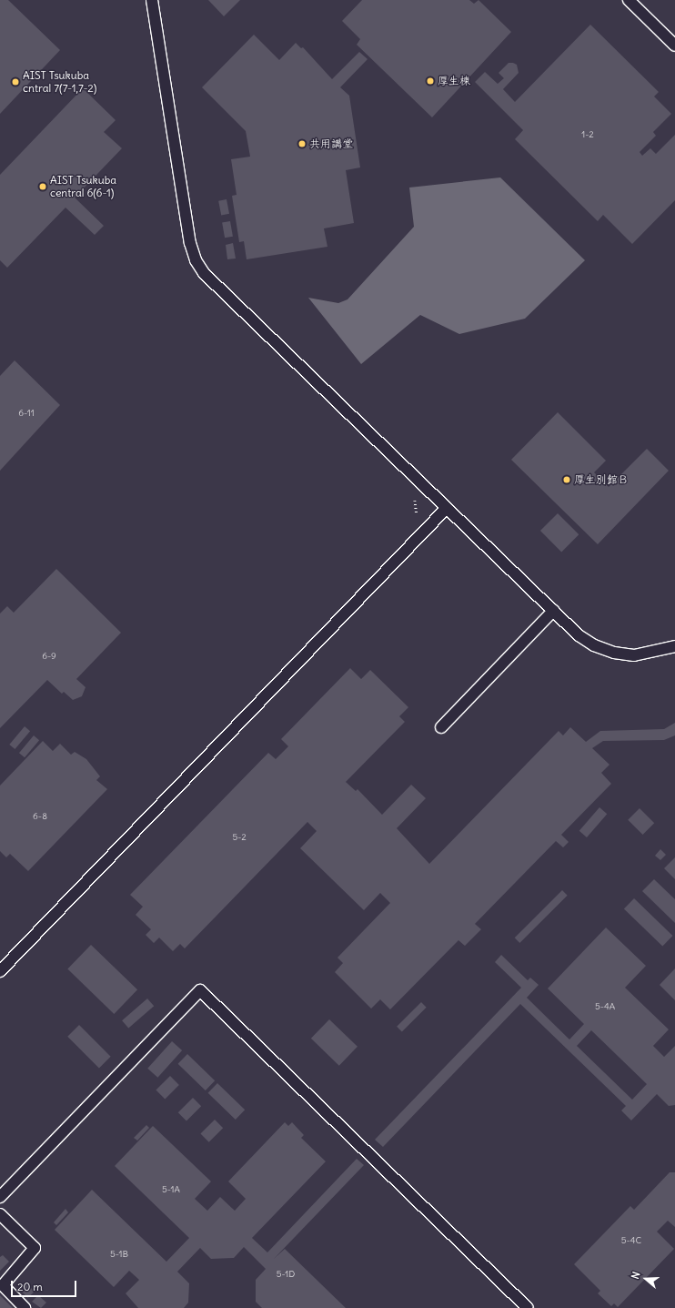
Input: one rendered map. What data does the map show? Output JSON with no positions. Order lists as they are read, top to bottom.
{
  "places": [
    "厚生棟",
    "AIST Tsukuba cntral 7(7-1,7-2)",
    "共用講堂",
    "AIST Tsukuba central 6(6-1)",
    "厚生別館Ｂ"
  ],
  "house_numbers": [
    "1-2",
    "6-11",
    "6-9",
    "6-8",
    "5-2",
    "5-4A",
    "5-1A",
    "5-4C",
    "5-1B",
    "5-1D"
  ],
  "scale_bar": "20 m",
  "north": "left"
}
